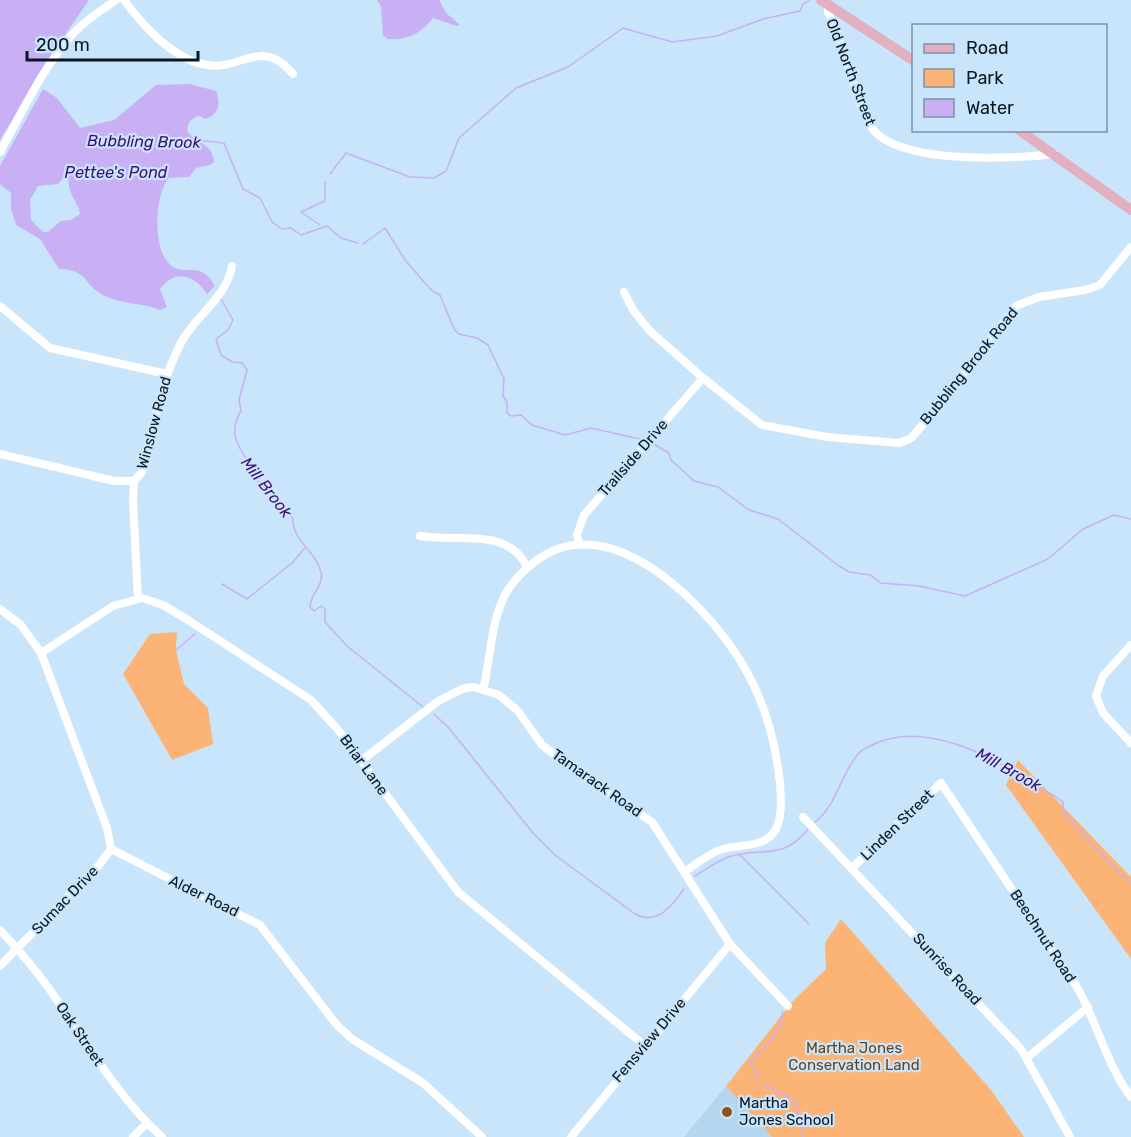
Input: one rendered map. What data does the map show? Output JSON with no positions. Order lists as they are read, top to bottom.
{
  "streets": {
    "street": [
      "Old North Street",
      "Bubbling Brook Road",
      "Winslow Road",
      "Trailside Drive",
      "Briar Lane",
      "Tamarack Road",
      "Linden Street",
      "Alder Road",
      "Sumac Drive",
      "Beechnut Road",
      "Sunrise Road",
      "Oak Street",
      "Fensview Drive"
    ]
  },
  "crossings": [
    ["Bubbling Brook Road", "Trailside Drive"],
    ["Winslow Road", "Briar Lane"],
    ["Briar Lane", "Tamarack Road"],
    ["Briar Lane", "Fensview Drive"],
    ["Tamarack Road", "Fensview Drive"],
    ["Linden Street", "Beechnut Road"],
    ["Linden Street", "Sunrise Road"],
    ["Alder Road", "Sumac Drive"],
    ["Sumac Drive", "Oak Street"]
  ],
  "water": ["Bubbling Brook", "Pettee's Pond", "Mill Brook"],
  "parks": ["Martha Jones Conservation Land"],
  "places": ["Martha Jones School"],
  "legend": ["Road", "Park", "Water"],
  "scale_bar": "200 m"
}
